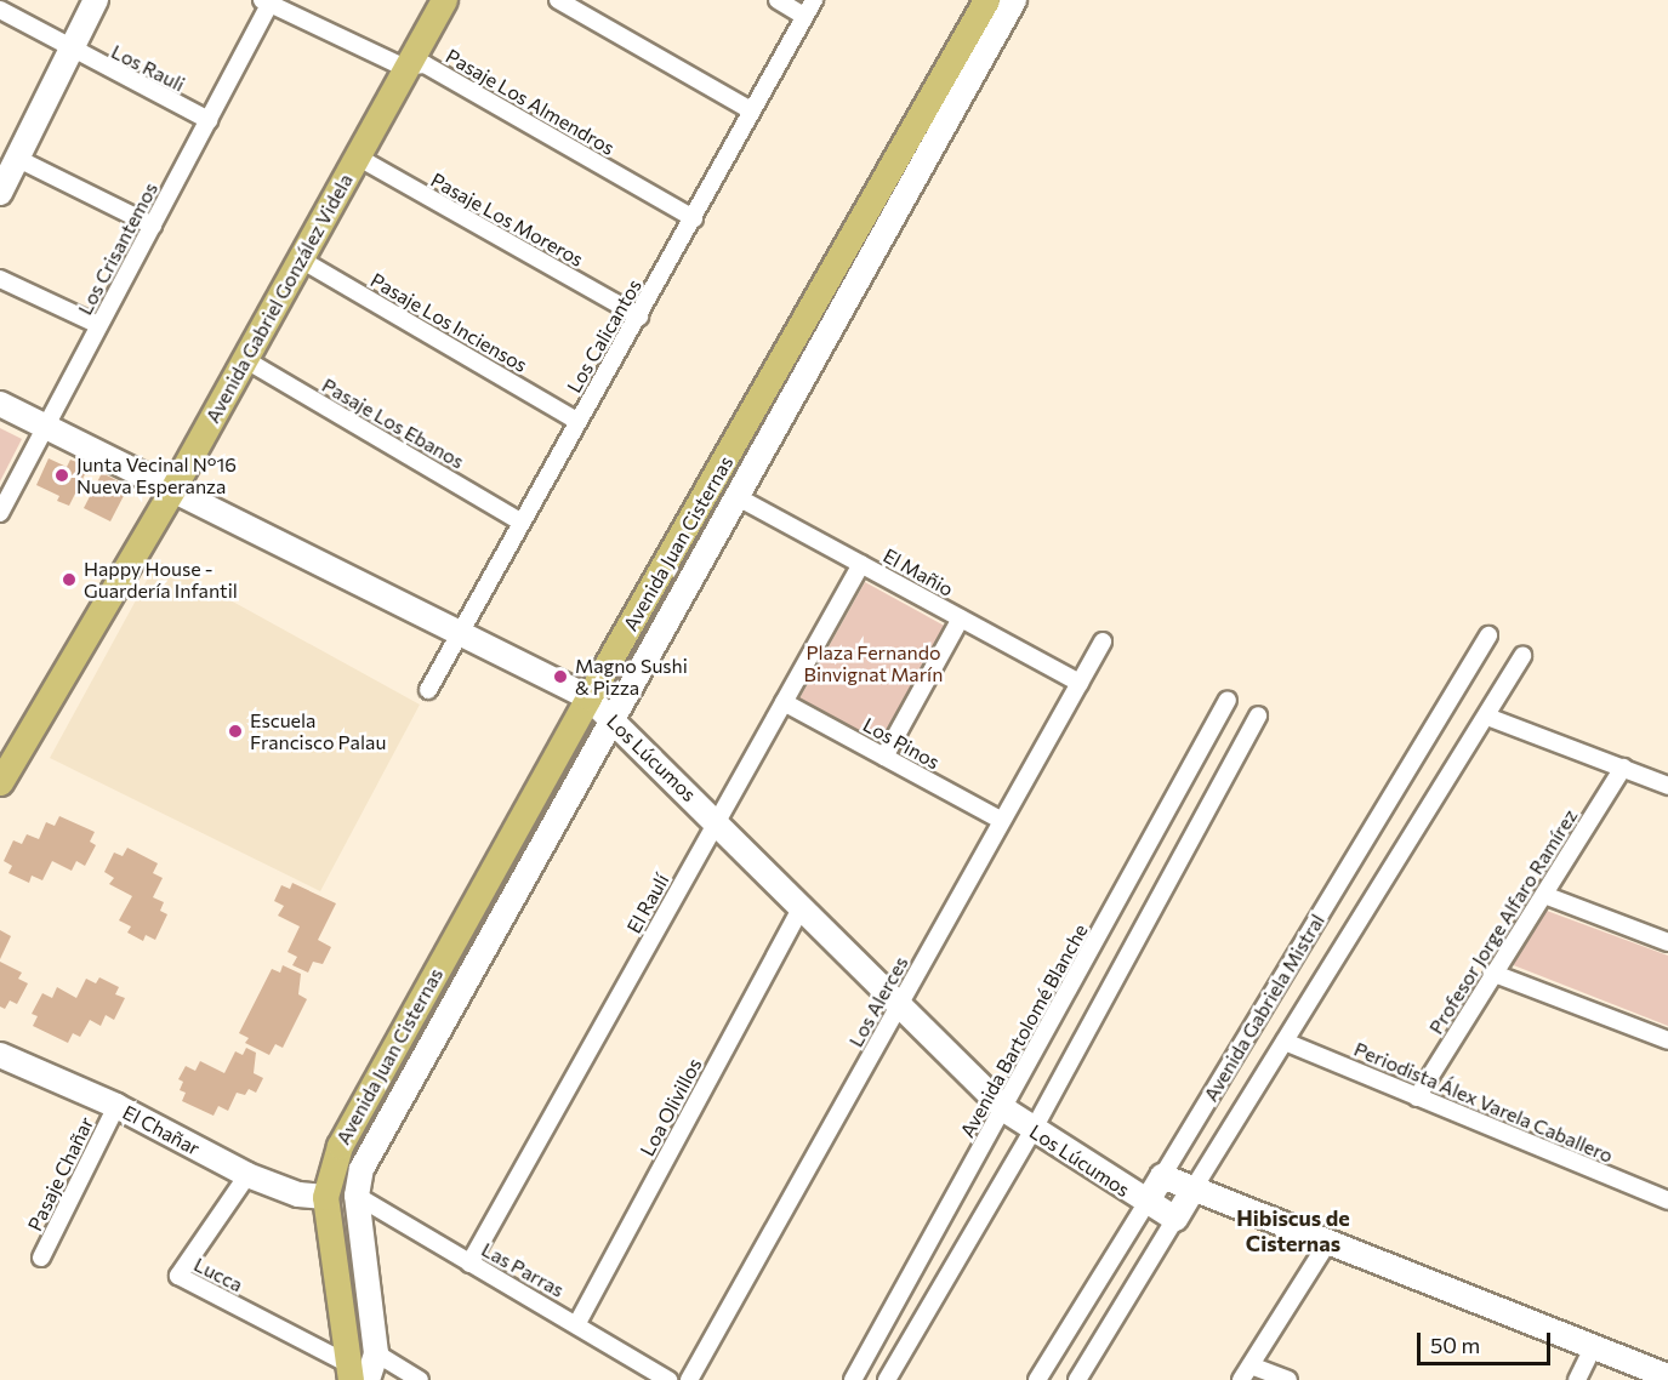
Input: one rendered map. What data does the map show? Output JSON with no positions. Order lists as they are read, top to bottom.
{
  "streets": {
    "main road": ["Avenida Gabriel González Videla", "Avenida Juan Cisternas"],
    "street": [
      "Los Rauli",
      "Pasaje Los Almendros",
      "Pasaje Los Moreros",
      "Los Crisantemos",
      "Pasaje Los Inciensos",
      "Los Calicantos",
      "Pasaje Los Ebanos",
      "El Mañio",
      "Los Pinos",
      "Los Lúcumos",
      "El Raulí",
      "Profesor Jorge Alfaro Ramírez",
      "Los Alerces",
      "Avenida Gabriela Mistral",
      "Avenida Bartolomé Blanche",
      "Periodista Álex Varela Caballero",
      "Loa Olivillos",
      "El Chañar",
      "Pasaje Chañar",
      "Las Parras",
      "Lucca"
    ]
  },
  "crossings": [
    ["Los Rauli", "Los Crisantemos"],
    ["Pasaje Los Almendros", "Los Crisantemos"],
    ["Pasaje Los Almendros", "Avenida Gabriel González Videla"],
    ["Pasaje Los Almendros", "Los Calicantos"],
    ["Pasaje Los Moreros", "Avenida Gabriel González Videla"],
    ["Pasaje Los Moreros", "Los Calicantos"],
    ["Los Crisantemos", "Los Lúcumos"],
    ["Avenida Gabriel González Videla", "Pasaje Los Inciensos"],
    ["Avenida Gabriel González Videla", "Pasaje Los Ebanos"],
    ["Avenida Gabriel González Videla", "Los Lúcumos"],
    ["Pasaje Los Inciensos", "Los Calicantos"],
    ["Los Calicantos", "Pasaje Los Ebanos"],
    ["Los Calicantos", "Los Lúcumos"],
    ["Avenida Juan Cisternas", "El Mañio"],
    ["Avenida Juan Cisternas", "Los Lúcumos"],
    ["Avenida Juan Cisternas", "El Chañar"],
    ["Avenida Juan Cisternas", "Las Parras"],
    ["Avenida Juan Cisternas", "Lucca"],
    ["El Mañio", "El Raulí"],
    ["El Mañio", "Los Alerces"],
    ["Los Pinos", "El Raulí"],
    ["Los Pinos", "Los Alerces"],
    ["Los Lúcumos", "El Raulí"],
    ["Los Lúcumos", "Los Alerces"],
    ["Los Lúcumos", "Avenida Gabriela Mistral"],
    ["Los Lúcumos", "Avenida Bartolomé Blanche"],
    ["Los Lúcumos", "Loa Olivillos"],
    ["El Raulí", "Las Parras"],
    ["Profesor Jorge Alfaro Ramírez", "Periodista Álex Varela Caballero"],
    ["Avenida Gabriela Mistral", "Periodista Álex Varela Caballero"],
    ["Loa Olivillos", "Las Parras"],
    ["El Chañar", "Pasaje Chañar"],
    ["El Chañar", "Lucca"]
  ],
  "districts": ["Hibiscus de Cisternas"],
  "parks": ["Plaza Fernando Binvignat Marín"],
  "places": [
    "Junta Vecinal N°16 Nueva Esperanza",
    "Happy House - Guardería Infantil",
    "Magno Sushi & Pizza",
    "Escuela Francisco Palau"
  ],
  "scale_bar": "50 m"
}
